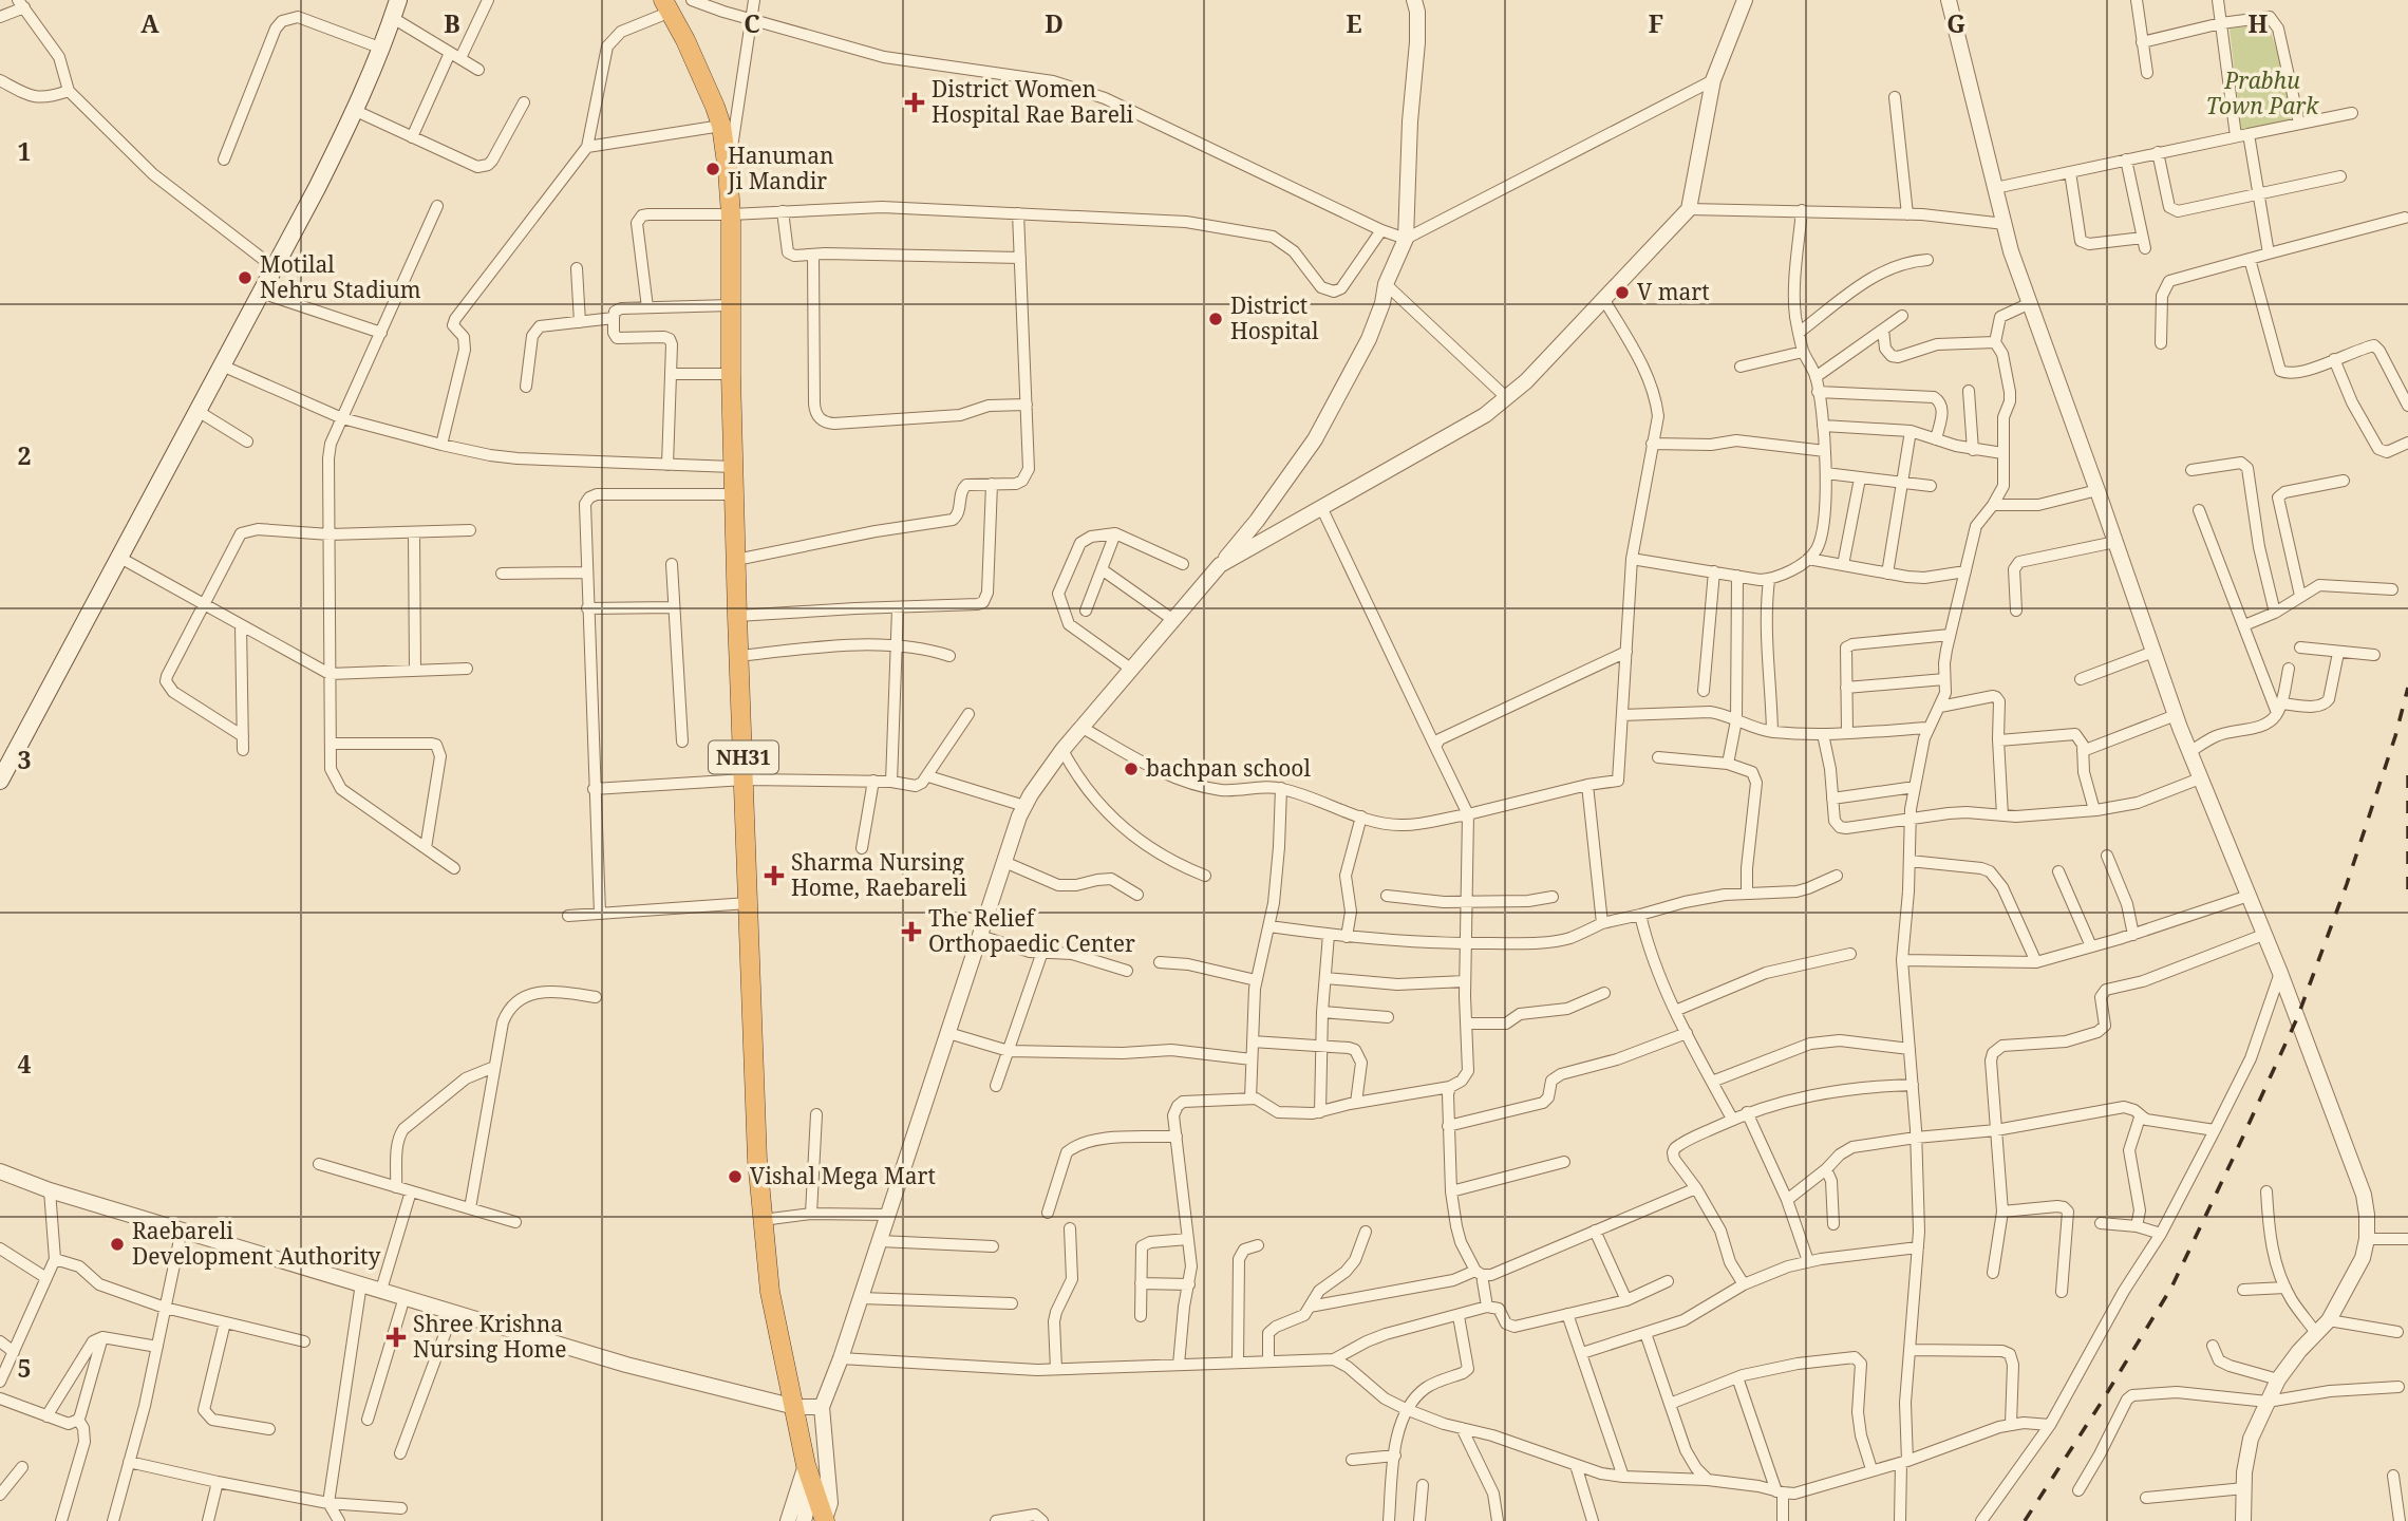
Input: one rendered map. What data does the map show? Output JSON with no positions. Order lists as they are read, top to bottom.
{
  "streets": {
    "highway": ["NH31"]
  },
  "parks": ["Prabhu Town Park"],
  "places": {
    "health": [
      "District Women Hospital Rae Bareli",
      "Sharma Nursing Home, Raebareli",
      "The Relief Orthopaedic Center",
      "Shree Krishna Nursing Home"
    ],
    "other": [
      "Hanuman Ji Mandir",
      "Motilal Nehru Stadium",
      "V mart",
      "District Hospital",
      "bachpan school",
      "Vishal Mega Mart",
      "Raebareli Development Authority"
    ]
  },
  "grid": {
    "columns": [
      "A",
      "B",
      "C",
      "D",
      "E",
      "F",
      "G",
      "H"
    ],
    "rows": [
      "1",
      "2",
      "3",
      "4",
      "5"
    ]
  }
}
